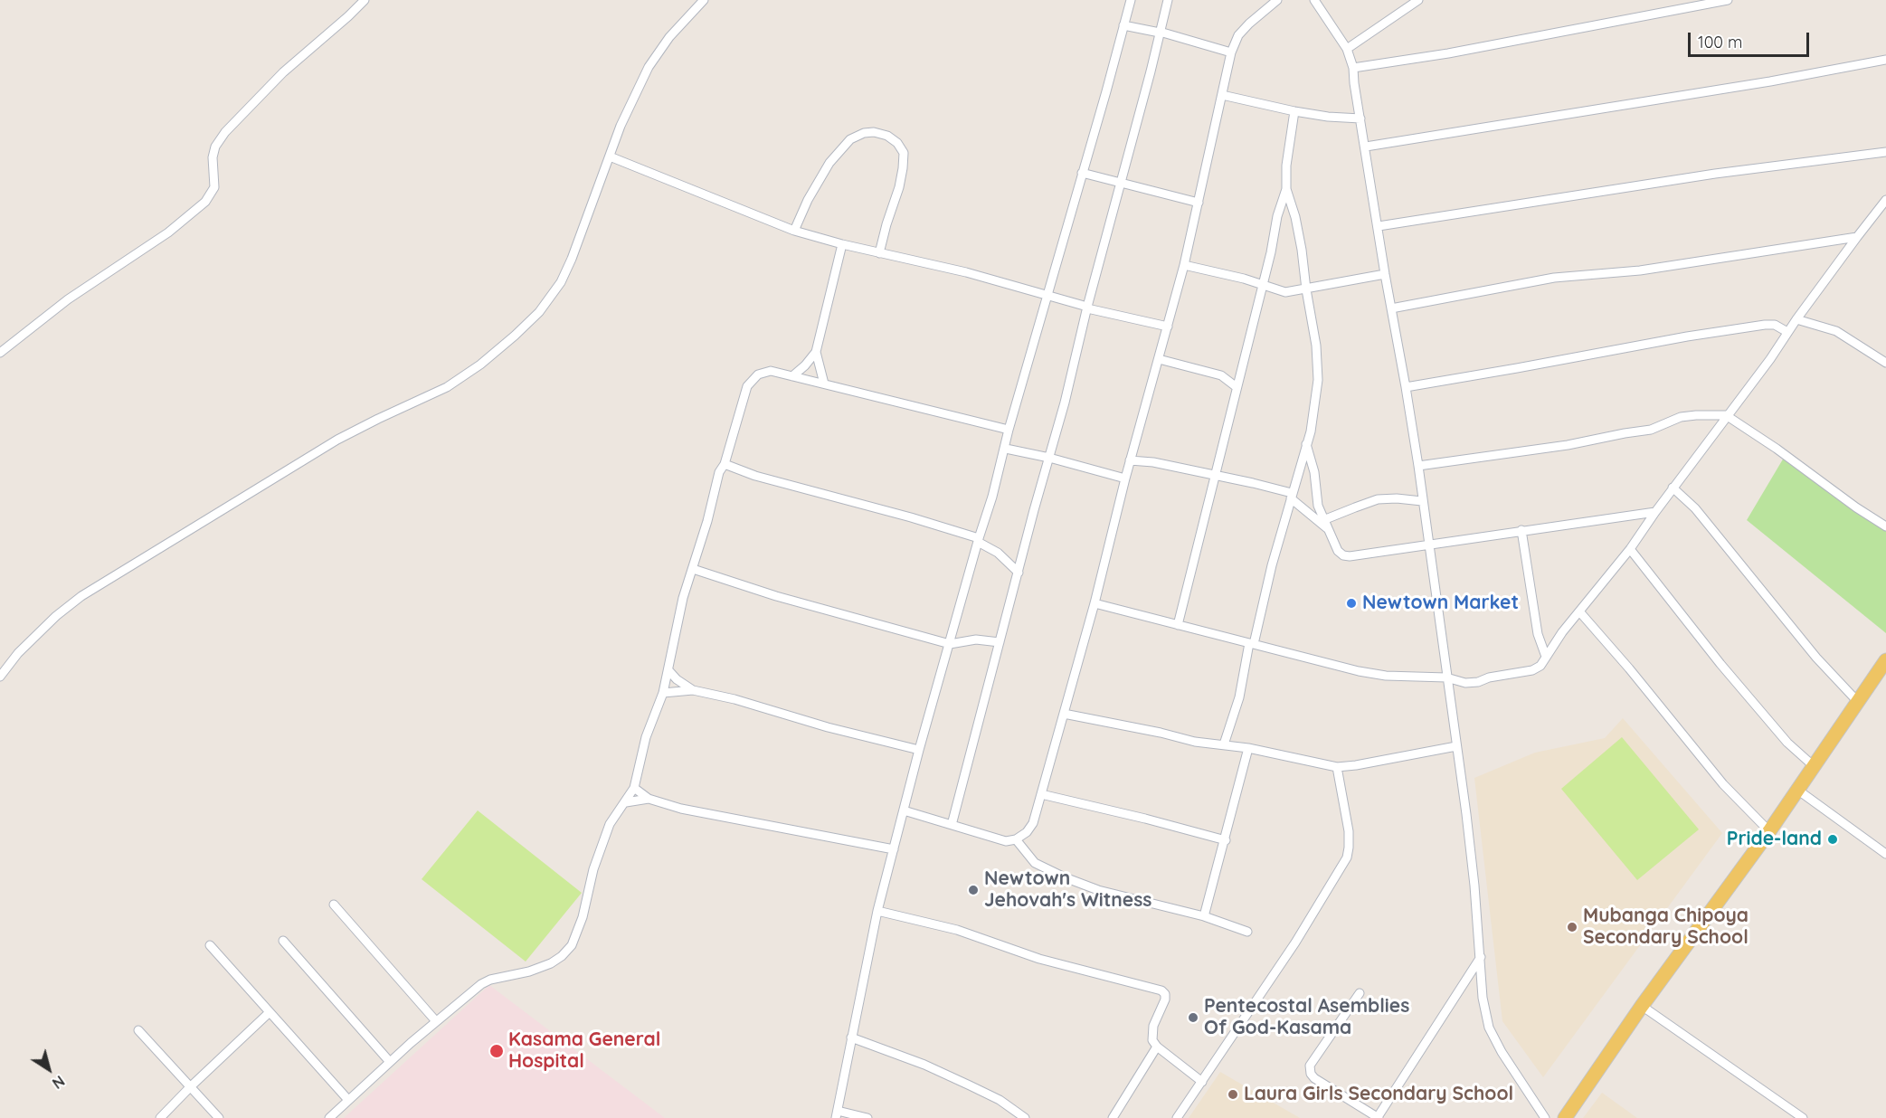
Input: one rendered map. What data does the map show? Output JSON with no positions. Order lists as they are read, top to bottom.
{
  "places": [
    "Newtown Market",
    "Pride-land",
    "Newtown Jehovah's Witness",
    "Mubanga Chipoya Secondary School",
    "Pentecostal Asemblies Of God-Kasama",
    "Kasama General Hospital",
    "Laura Girls Secondary School"
  ],
  "scale_bar": "100 m",
  "north": "bottom right"
}
